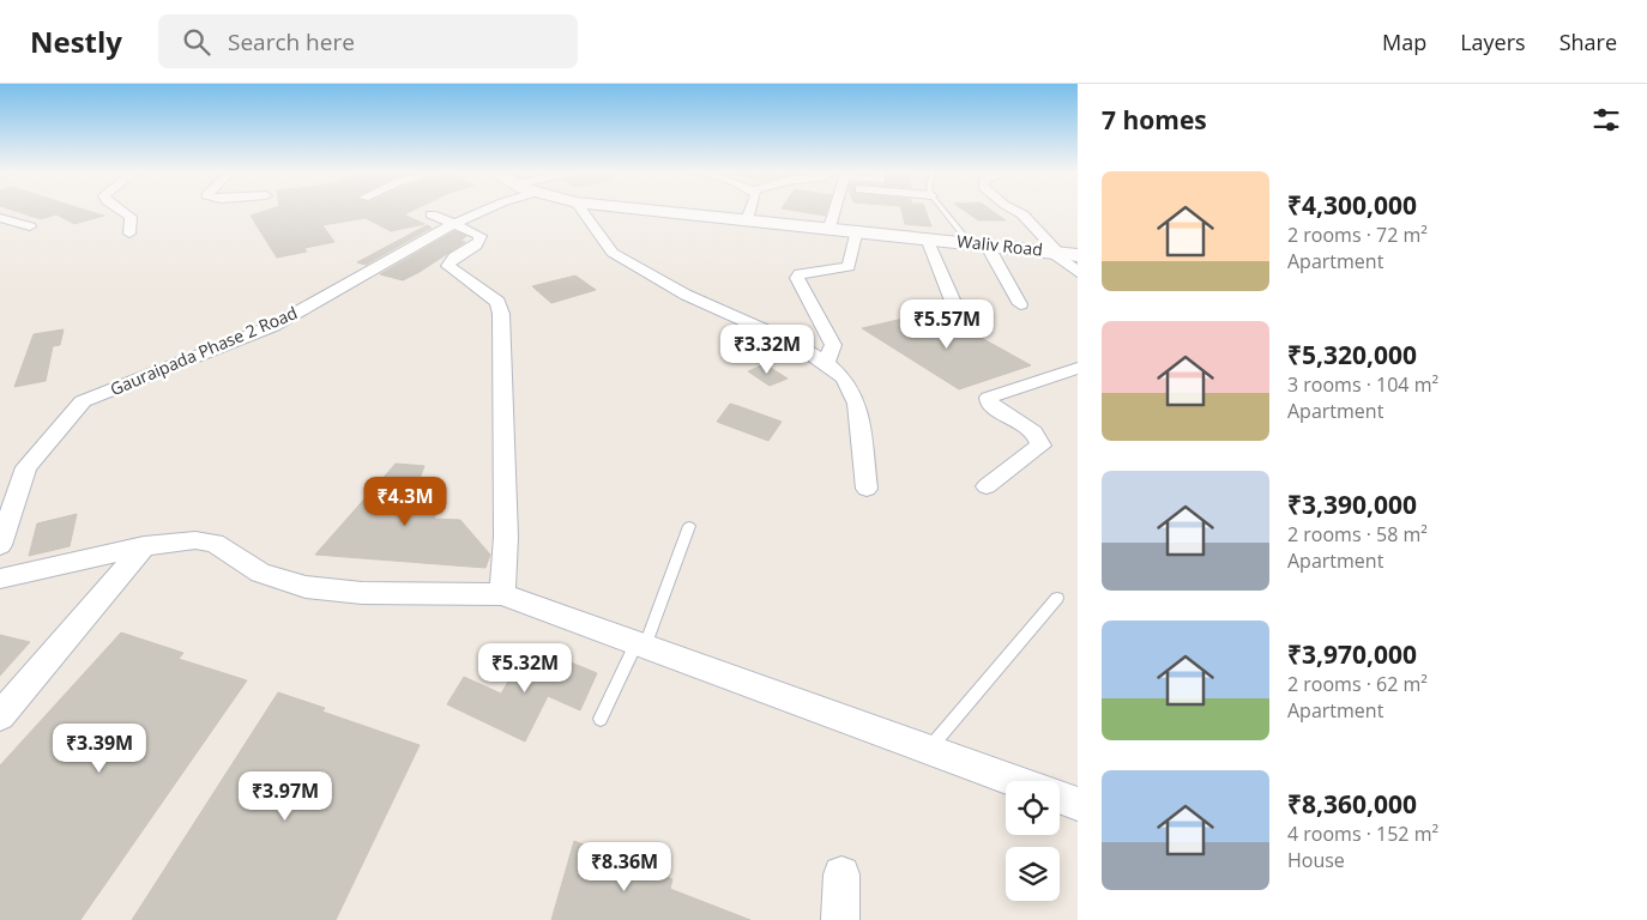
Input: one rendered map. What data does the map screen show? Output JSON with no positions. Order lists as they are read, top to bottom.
{
  "streets": {
    "main road": ["Waliv Road"],
    "street": ["Gauraipada Phase 2 Road"]
  },
  "page": {
    "header": "Nestly",
    "search": "Search here",
    "nav": ["Map", "Layers", "Share"],
    "heading": "7 homes",
    "list": [
      {
        "name": "₹4,300,000",
        "note": "2 rooms · 72 m² · Apartment"
      },
      {
        "name": "₹5,320,000",
        "note": "3 rooms · 104 m² · Apartment"
      },
      {
        "name": "₹3,390,000",
        "note": "2 rooms · 58 m² · Apartment"
      },
      {
        "name": "₹3,970,000",
        "note": "2 rooms · 62 m² · Apartment"
      },
      {
        "name": "₹8,360,000",
        "note": "4 rooms · 152 m² · House"
      }
    ],
    "price": [
      "₹5.57M",
      "₹3.32M",
      "₹4.3M",
      "₹5.32M",
      "₹3.39M",
      "₹3.97M",
      "₹8.36M"
    ]
  }
}
